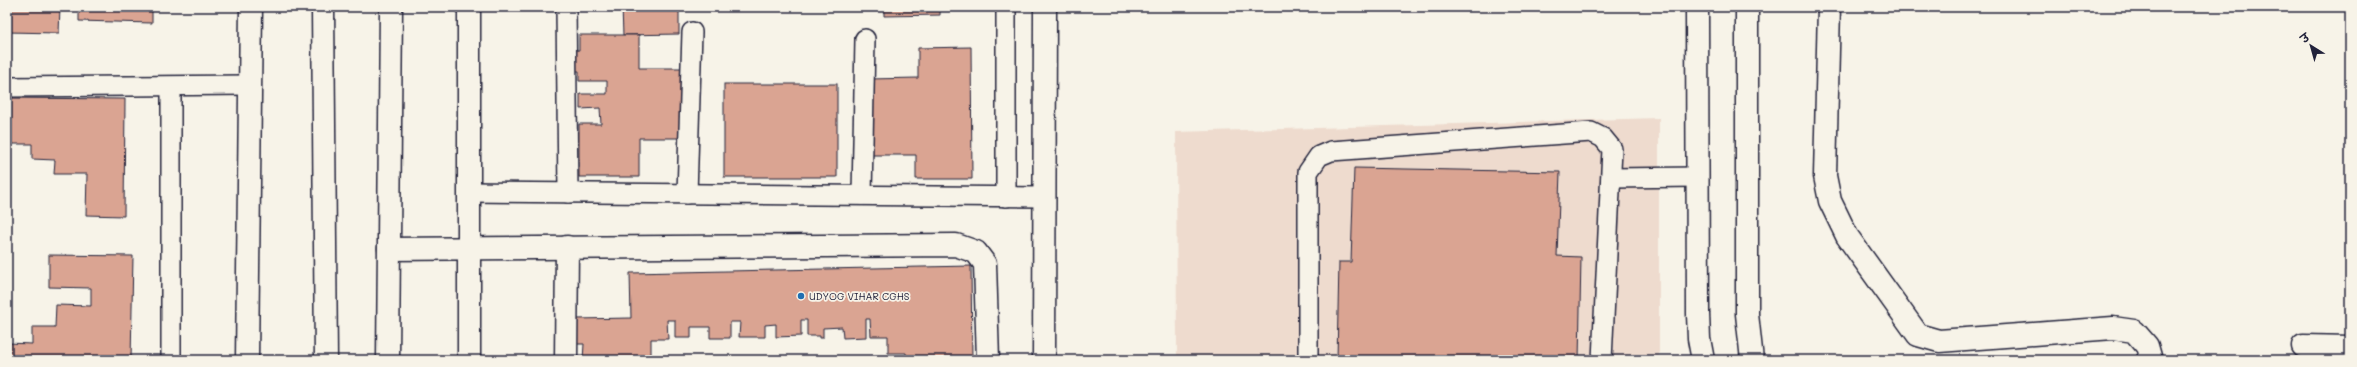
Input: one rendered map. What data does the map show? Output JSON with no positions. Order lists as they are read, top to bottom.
{
  "places": ["UDYOG VIHAR CGHS"],
  "north": "top left"
}
